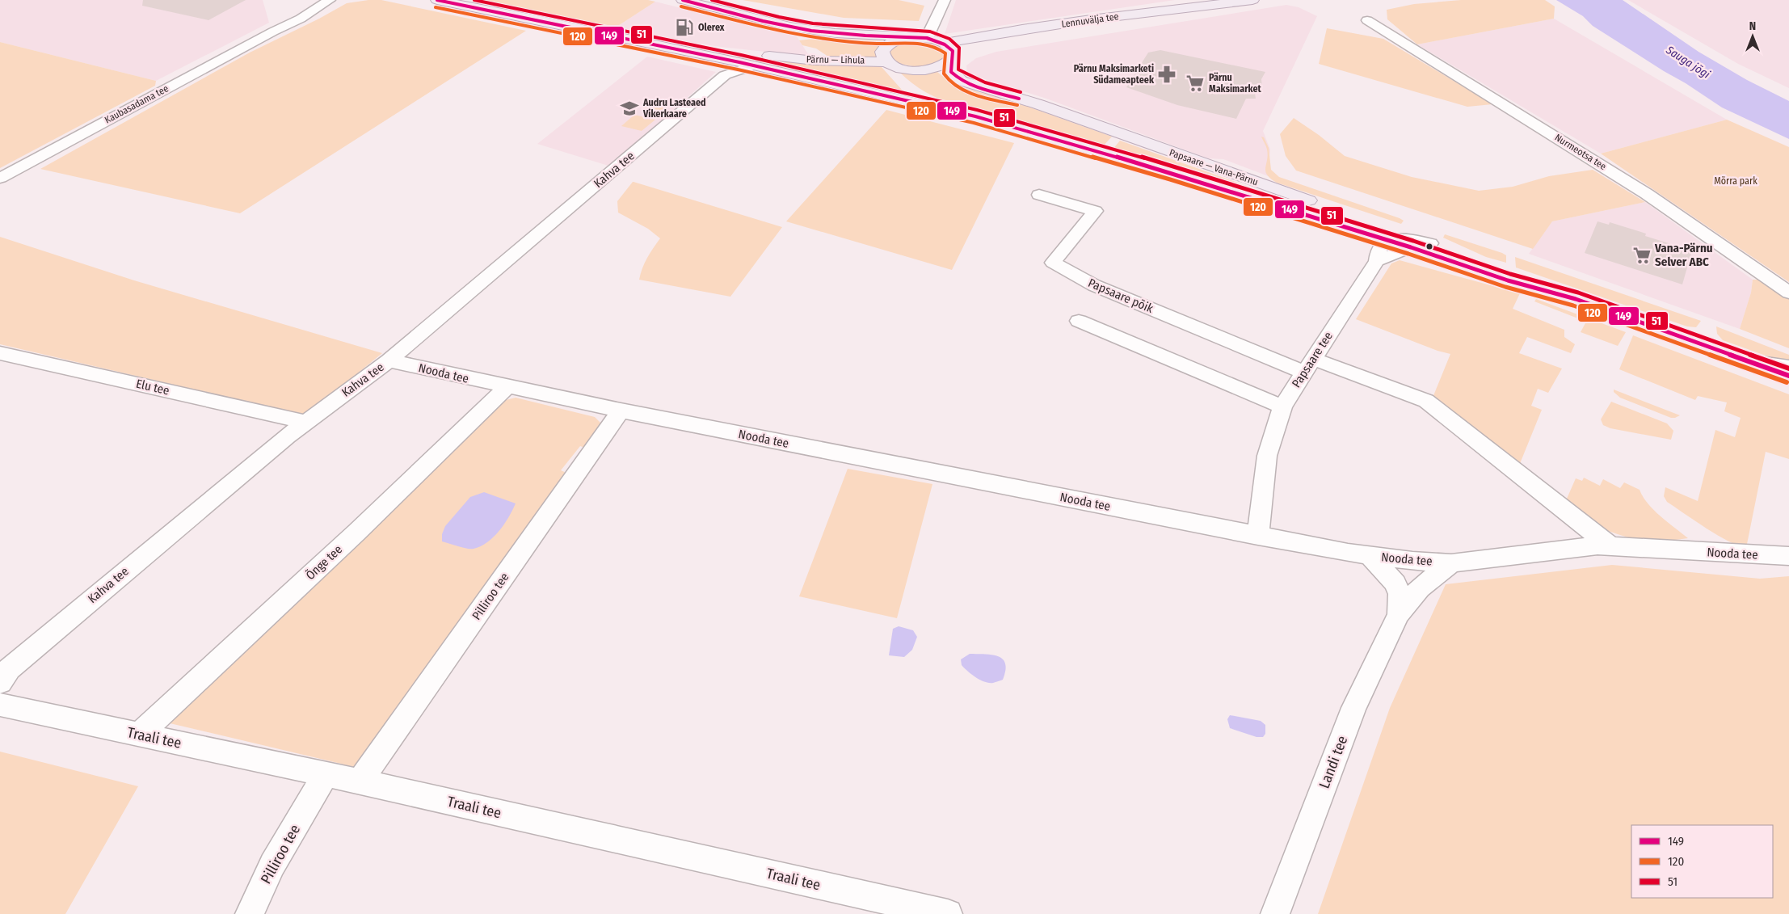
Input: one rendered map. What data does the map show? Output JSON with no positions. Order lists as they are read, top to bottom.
{
  "streets": {
    "main road": ["Lennuvälja tee", "Pärnu — Lihula", "Papsaare — Vana-Pärnu"],
    "street": [
      "Kaubasadama tee",
      "Nurmeotsa tee",
      "Kahva tee",
      "Papsaare põik",
      "Papsaare tee",
      "Nooda tee",
      "Elu tee",
      "Õnge tee",
      "Pilliroo tee",
      "Traali tee",
      "Landi tee"
    ]
  },
  "crossings": [
    ["Lennuvälja tee", "Pärnu — Lihula"],
    ["Lennuvälja tee", "Papsaare — Vana-Pärnu"],
    ["Pärnu — Lihula", "Papsaare — Vana-Pärnu"],
    ["Kahva tee", "Nooda tee"],
    ["Kahva tee", "Elu tee"],
    ["Papsaare põik", "Papsaare tee"],
    ["Papsaare tee", "Nooda tee"],
    ["Nooda tee", "Õnge tee"],
    ["Nooda tee", "Pilliroo tee"],
    ["Nooda tee", "Landi tee"],
    ["Õnge tee", "Traali tee"],
    ["Pilliroo tee", "Traali tee"]
  ],
  "water": ["Sauga jõgi"],
  "parks": ["Mõrra park"],
  "places": {
    "fuel station": ["Olerex"],
    "pharmacy": ["Pärnu Maksimarketi Südameapteek"],
    "supermarket": ["Pärnu Maksimarket", "Vana-Pärnu Selver ABC"],
    "school or university": ["Audru Lasteaed Vikerkaare"]
  },
  "lines": ["transit line 149", "transit line 51", "transit line 120"],
  "legend": ["149", "120", "51"],
  "north": "top"
}
